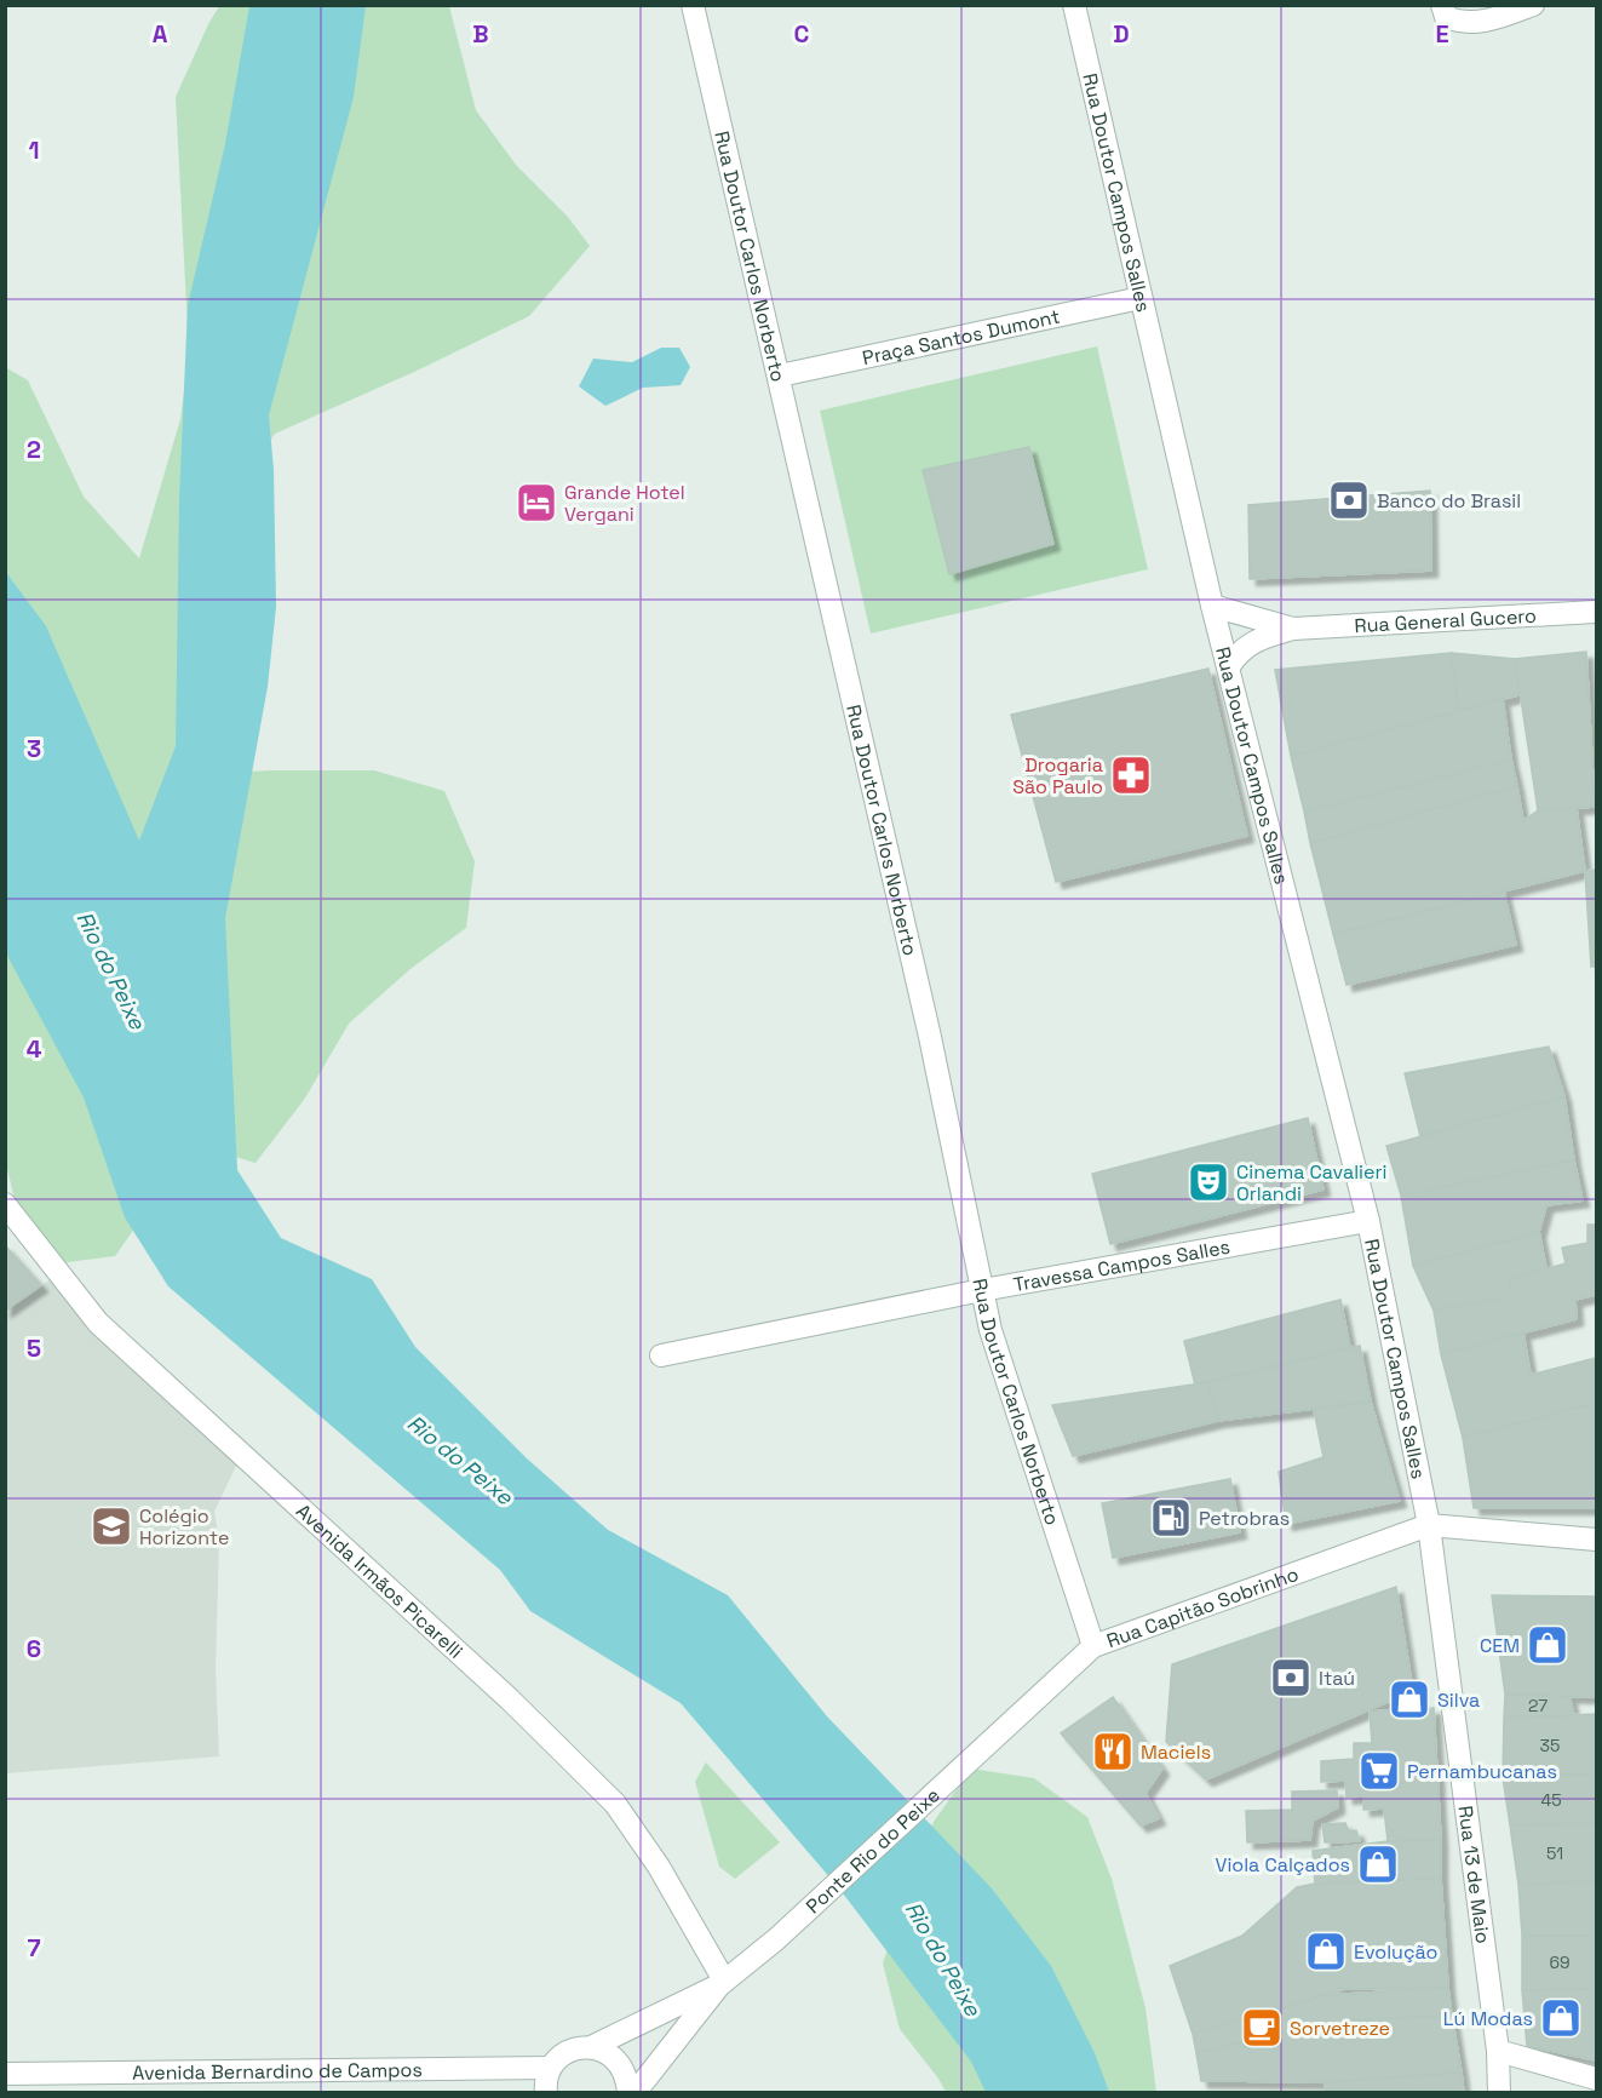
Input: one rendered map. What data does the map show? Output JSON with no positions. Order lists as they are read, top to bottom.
{
  "streets": {
    "street": [
      "Rua Doutor Campos Salles",
      "Rua Doutor Carlos Norberto",
      "Praça Santos Dumont",
      "Rua General Gucero",
      "Travessa Campos Salles",
      "Avenida Irmãos Picarelli",
      "Rua Capitão Sobrinho",
      "Ponte Rio do Peixe",
      "Rua 13 de Maio",
      "Avenida Bernardino de Campos"
    ]
  },
  "crossings": [
    ["Rua Doutor Campos Salles", "Praça Santos Dumont"],
    ["Rua Doutor Campos Salles", "Rua General Gucero"],
    ["Rua Doutor Campos Salles", "Travessa Campos Salles"],
    ["Rua Doutor Campos Salles", "Rua Capitão Sobrinho"],
    ["Rua Doutor Campos Salles", "Rua 13 de Maio"],
    ["Rua Doutor Carlos Norberto", "Praça Santos Dumont"],
    ["Rua Doutor Carlos Norberto", "Travessa Campos Salles"],
    ["Rua Doutor Carlos Norberto", "Rua Capitão Sobrinho"],
    ["Avenida Irmãos Picarelli", "Ponte Rio do Peixe"],
    ["Rua Capitão Sobrinho", "Ponte Rio do Peixe"],
    ["Rua Capitão Sobrinho", "Rua 13 de Maio"]
  ],
  "water": ["Rio do Peixe"],
  "places": {
    "bank": ["Banco do Brasil", "Itaú"],
    "hotel": ["Grande Hotel Vergani"],
    "pharmacy": ["Drogaria São Paulo"],
    "theatre": ["Cinema Cavalieri Orlandi"],
    "fuel station": ["Petrobras"],
    "school or university": ["Colégio Horizonte"],
    "shop": [
      "CEM",
      "Silva",
      "Viola Calçados",
      "Evolução",
      "Lú Modas"
    ],
    "restaurant": ["Maciels"],
    "supermarket": ["Pernambucanas"],
    "cafe": ["Sorvetreze"]
  },
  "house_numbers": [
    "27",
    "35",
    "45",
    "51",
    "69"
  ],
  "grid": {
    "columns": [
      "A",
      "B",
      "C",
      "D",
      "E"
    ],
    "rows": [
      "1",
      "2",
      "3",
      "4",
      "5",
      "6",
      "7"
    ]
  }
}
